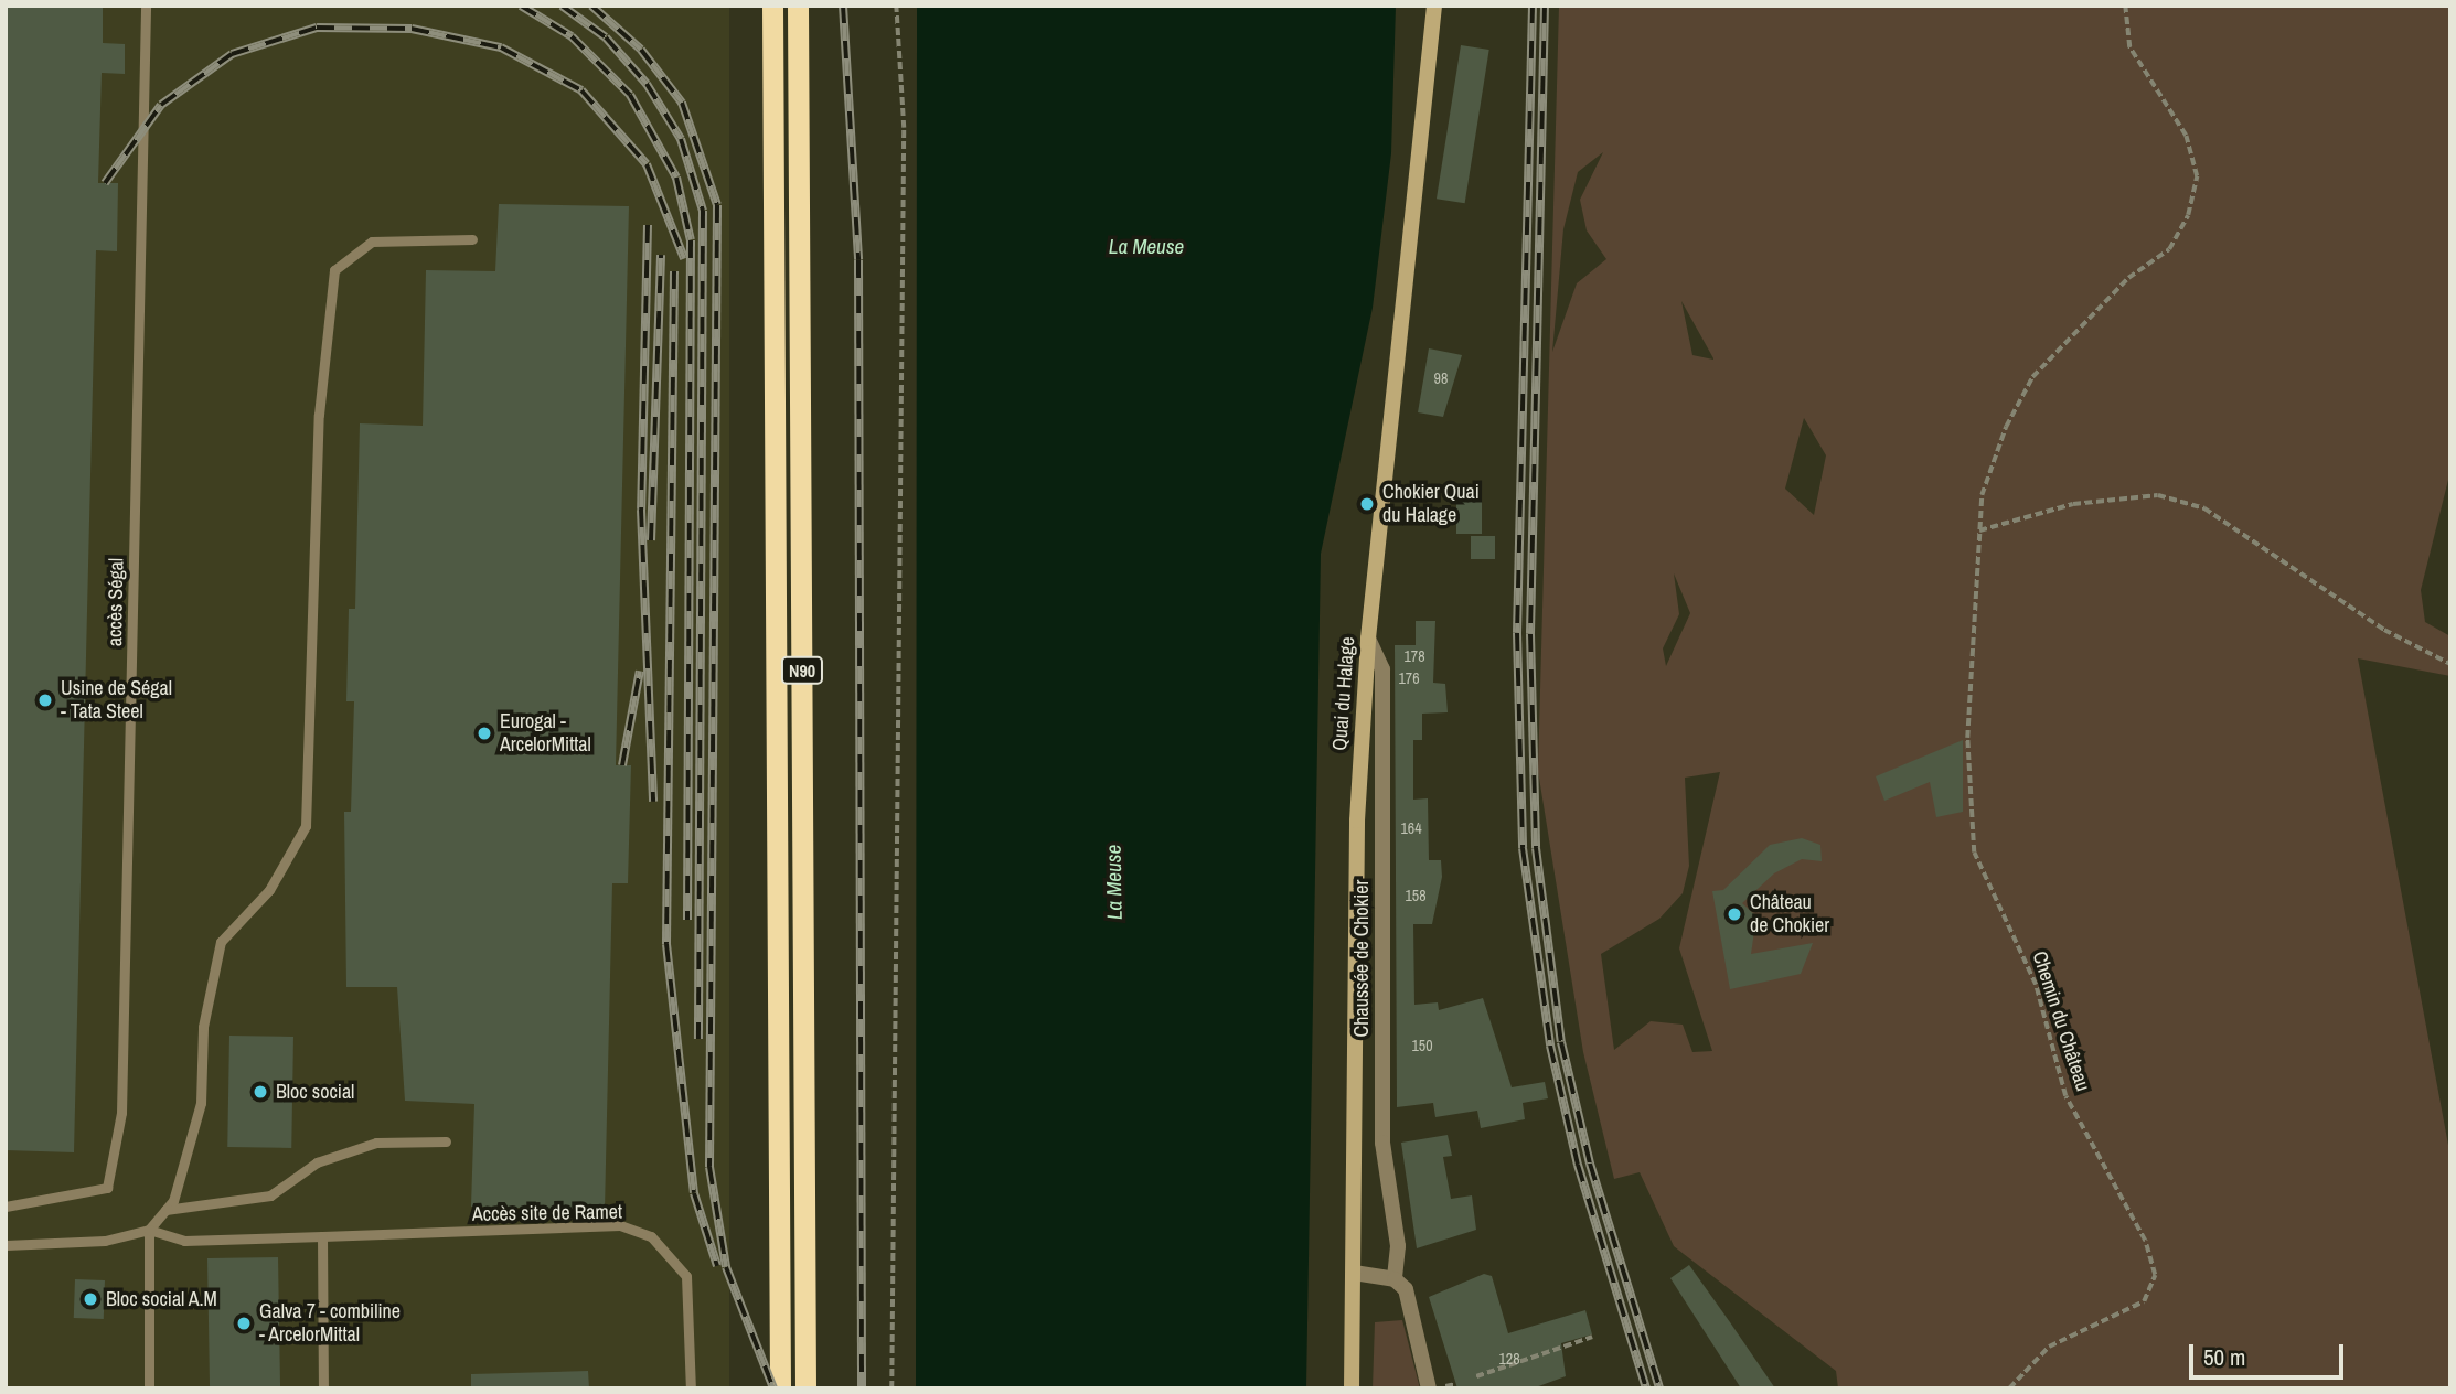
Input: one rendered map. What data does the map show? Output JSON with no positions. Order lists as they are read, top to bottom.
{
  "streets": {
    "highway": ["N90"],
    "main road": ["Quai du Halage"],
    "street": ["Chaussée de Chokier"],
    "lane": ["accès Ségal", "Accès site de Ramet"],
    "path": ["Chemin du Château"]
  },
  "crossings": [
    ["Quai du Halage", "Chaussée de Chokier"]
  ],
  "water": ["La Meuse"],
  "places": [
    "Chokier Quai du Halage",
    "Usine de Ségal - Tata Steel",
    "Eurogal - ArcelorMittal",
    "Château de Chokier",
    "Bloc social",
    "Bloc social A.M",
    "Galva 7 - combiline - ArcelorMittal"
  ],
  "house_numbers": [
    "98",
    "178",
    "176",
    "164",
    "158",
    "150",
    "128"
  ],
  "scale_bar": "50 m"
}
